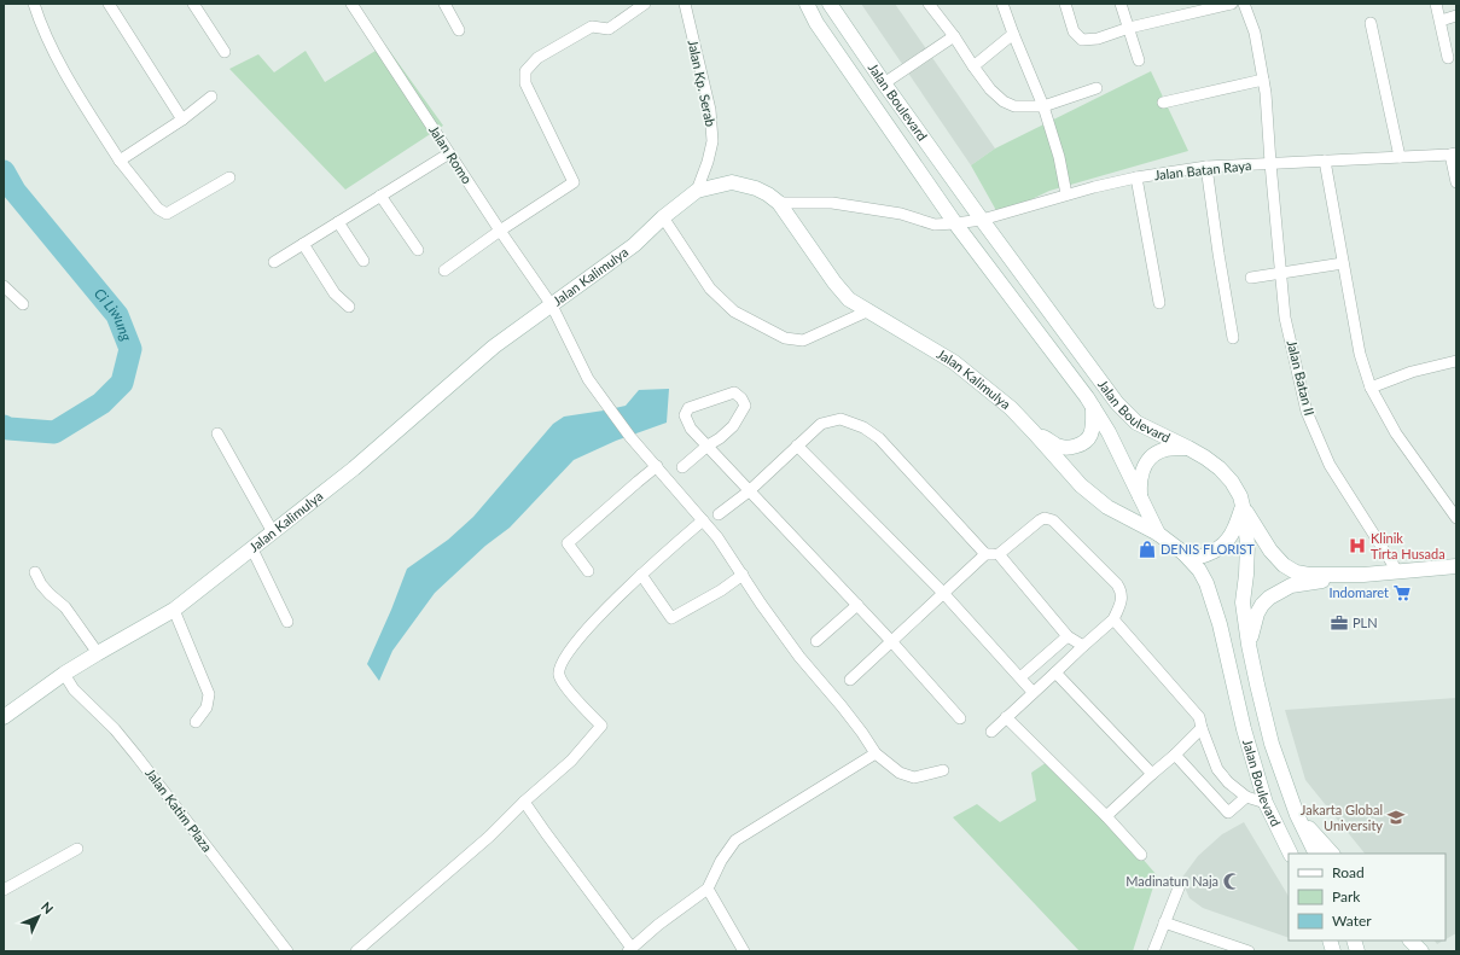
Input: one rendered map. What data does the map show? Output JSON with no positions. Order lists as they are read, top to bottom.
{
  "streets": {
    "main road": ["Jalan Boulevard", "Jalan Kalimulya"],
    "street": [
      "Jalan Kp. Serab",
      "Jalan Romo",
      "Jalan Batan Raya",
      "Jalan Batan II",
      "Jalan Katim Plaza"
    ]
  },
  "crossings": [
    ["Jalan Kp. Serab", "Jalan Kalimulya"],
    ["Jalan Boulevard", "Jalan Batan Raya"],
    ["Jalan Boulevard", "Jalan Kalimulya"],
    ["Jalan Romo", "Jalan Kalimulya"],
    ["Jalan Batan Raya", "Jalan Kalimulya"],
    ["Jalan Batan Raya", "Jalan Batan II"],
    ["Jalan Kalimulya", "Jalan Katim Plaza"]
  ],
  "water": ["Ci Liwung"],
  "places": {
    "hospital": ["Klinik Tirta Husada"],
    "shop": ["DENIS FLORIST"],
    "supermarket": ["Indomaret"],
    "office": ["PLN"],
    "school or university": ["Jakarta Global University"],
    "mosque": ["Madinatun Naja"]
  },
  "legend": ["Road", "Park", "Water"],
  "north": "top right"
}
